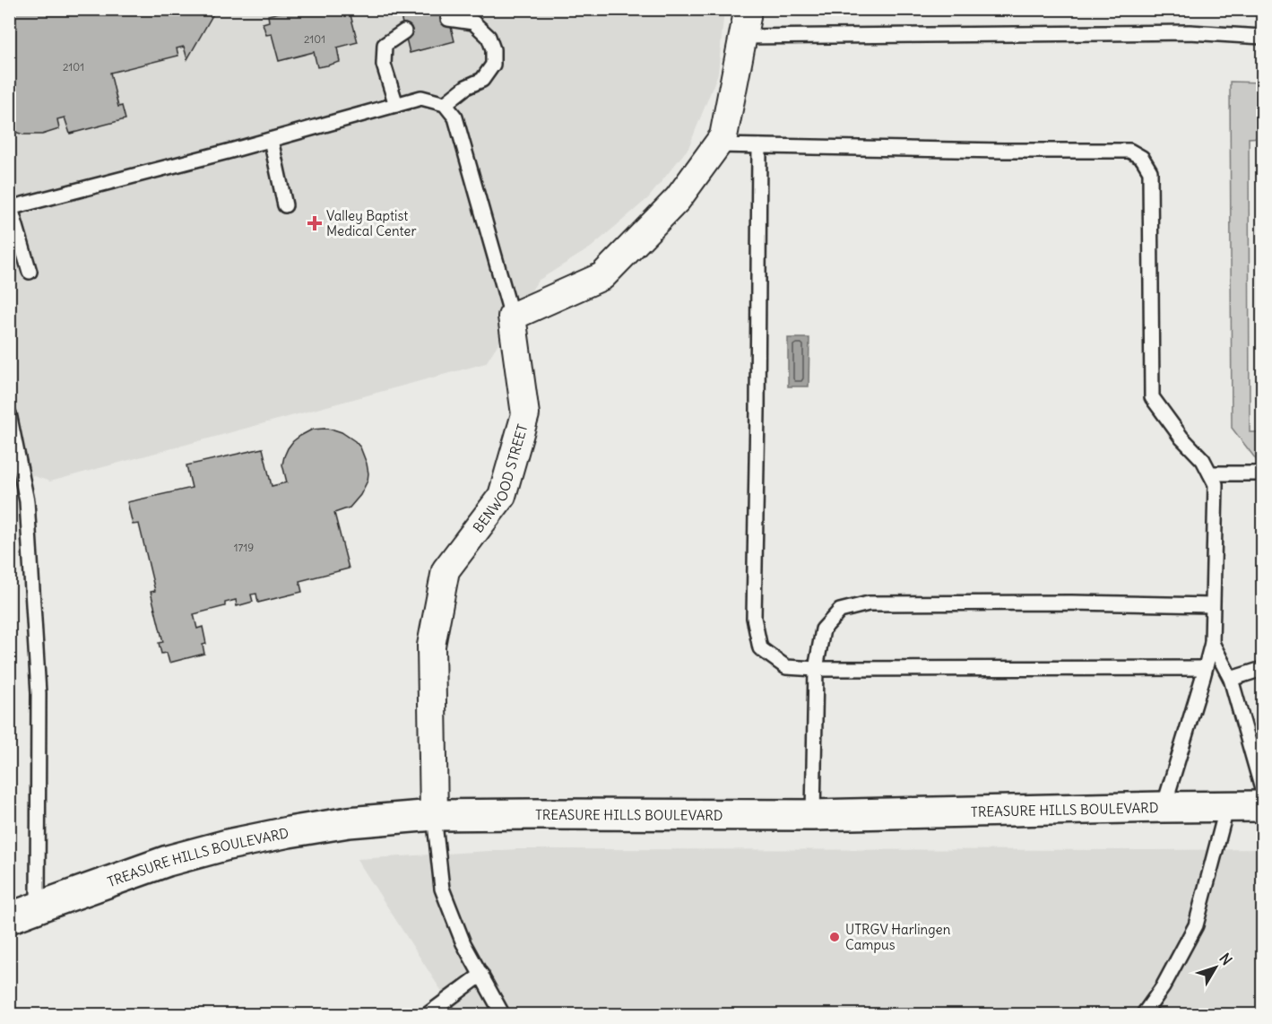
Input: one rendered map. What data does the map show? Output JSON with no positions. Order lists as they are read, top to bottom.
{
  "streets": {
    "street": ["BENWOOD STREET", "TREASURE HILLS BOULEVARD"]
  },
  "crossings": [
    ["BENWOOD STREET", "TREASURE HILLS BOULEVARD"]
  ],
  "places": {
    "health": ["Valley Baptist Medical Center"],
    "other": ["UTRGV Harlingen Campus"]
  },
  "house_numbers": ["2101", "2101", "1719"],
  "north": "top right"
}
